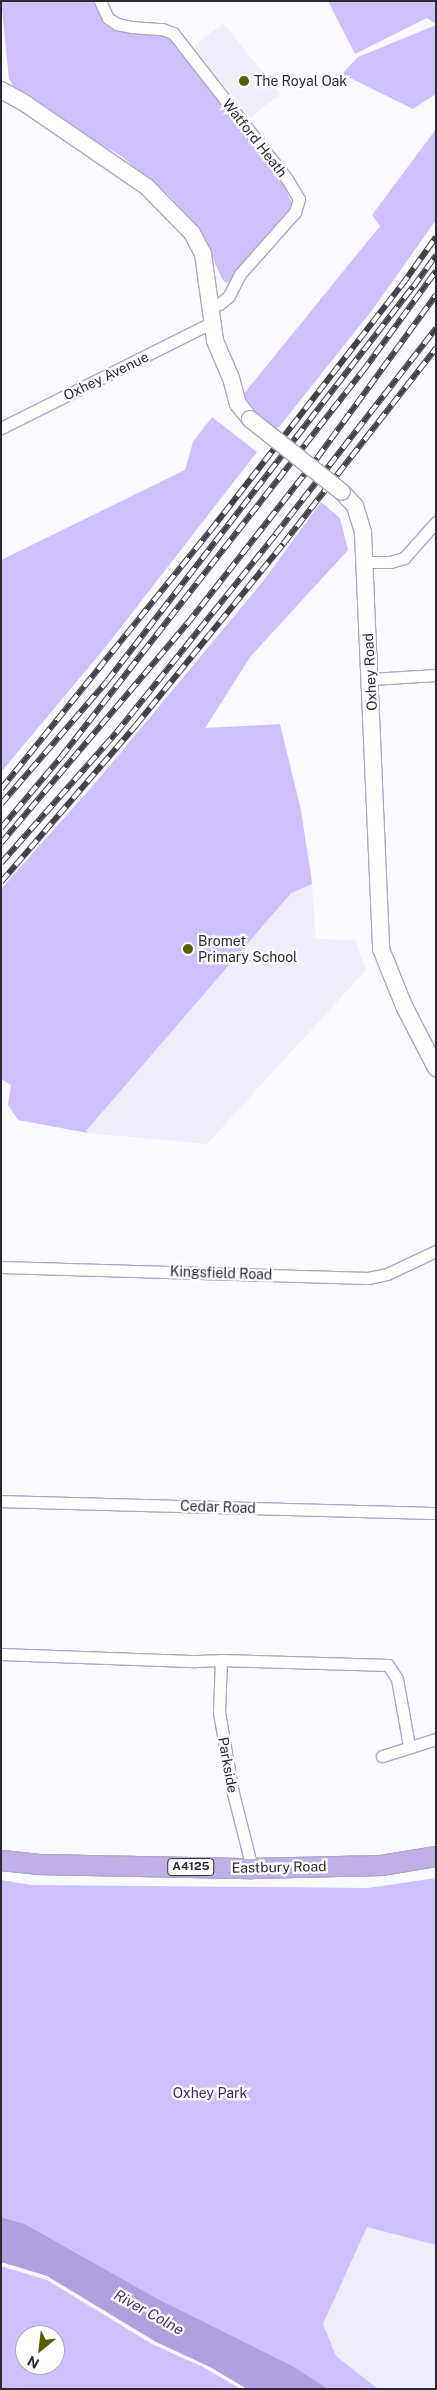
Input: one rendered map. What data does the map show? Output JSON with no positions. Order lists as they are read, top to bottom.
{
  "streets": {
    "main road": ["A4125", "Eastbury Road"],
    "street": [
      "Watford Heath",
      "Oxhey Avenue",
      "Oxhey Road",
      "Kingsfield Road",
      "Cedar Road",
      "Parkside"
    ]
  },
  "crossings": [
    ["Oxhey Avenue", "Oxhey Road"],
    ["Parkside", "Eastbury Road"]
  ],
  "water": ["River Colne"],
  "parks": ["Oxhey Park"],
  "places": ["The Royal Oak", "Bromet Primary School"],
  "north": "bottom left"
}
